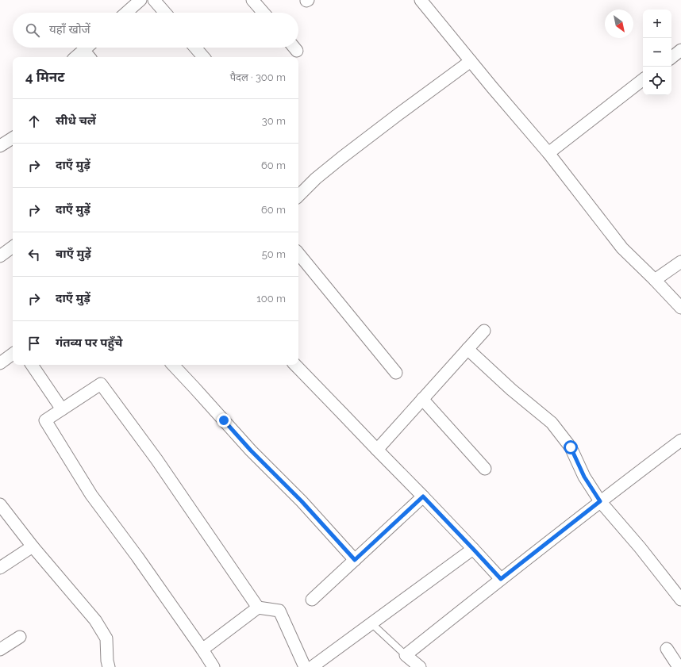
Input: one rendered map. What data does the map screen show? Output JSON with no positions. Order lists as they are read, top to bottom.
{
  "north": "bottom right",
  "page": {
    "map_buttons": ["+", "−"],
    "search": "यहाँ खोजें",
    "heading": ["4 मिनट", "पैदल · 300 m"],
    "list": [
      ["सीधे चलें", "30 m"],
      ["दाएँ मुड़ें", "60 m"],
      ["दाएँ मुड़ें", "60 m"],
      ["बाएँ मुड़ें", "50 m"],
      ["दाएँ मुड़ें", "100 m"],
      "गंतव्य पर पहुँचे"
    ]
  }
}
